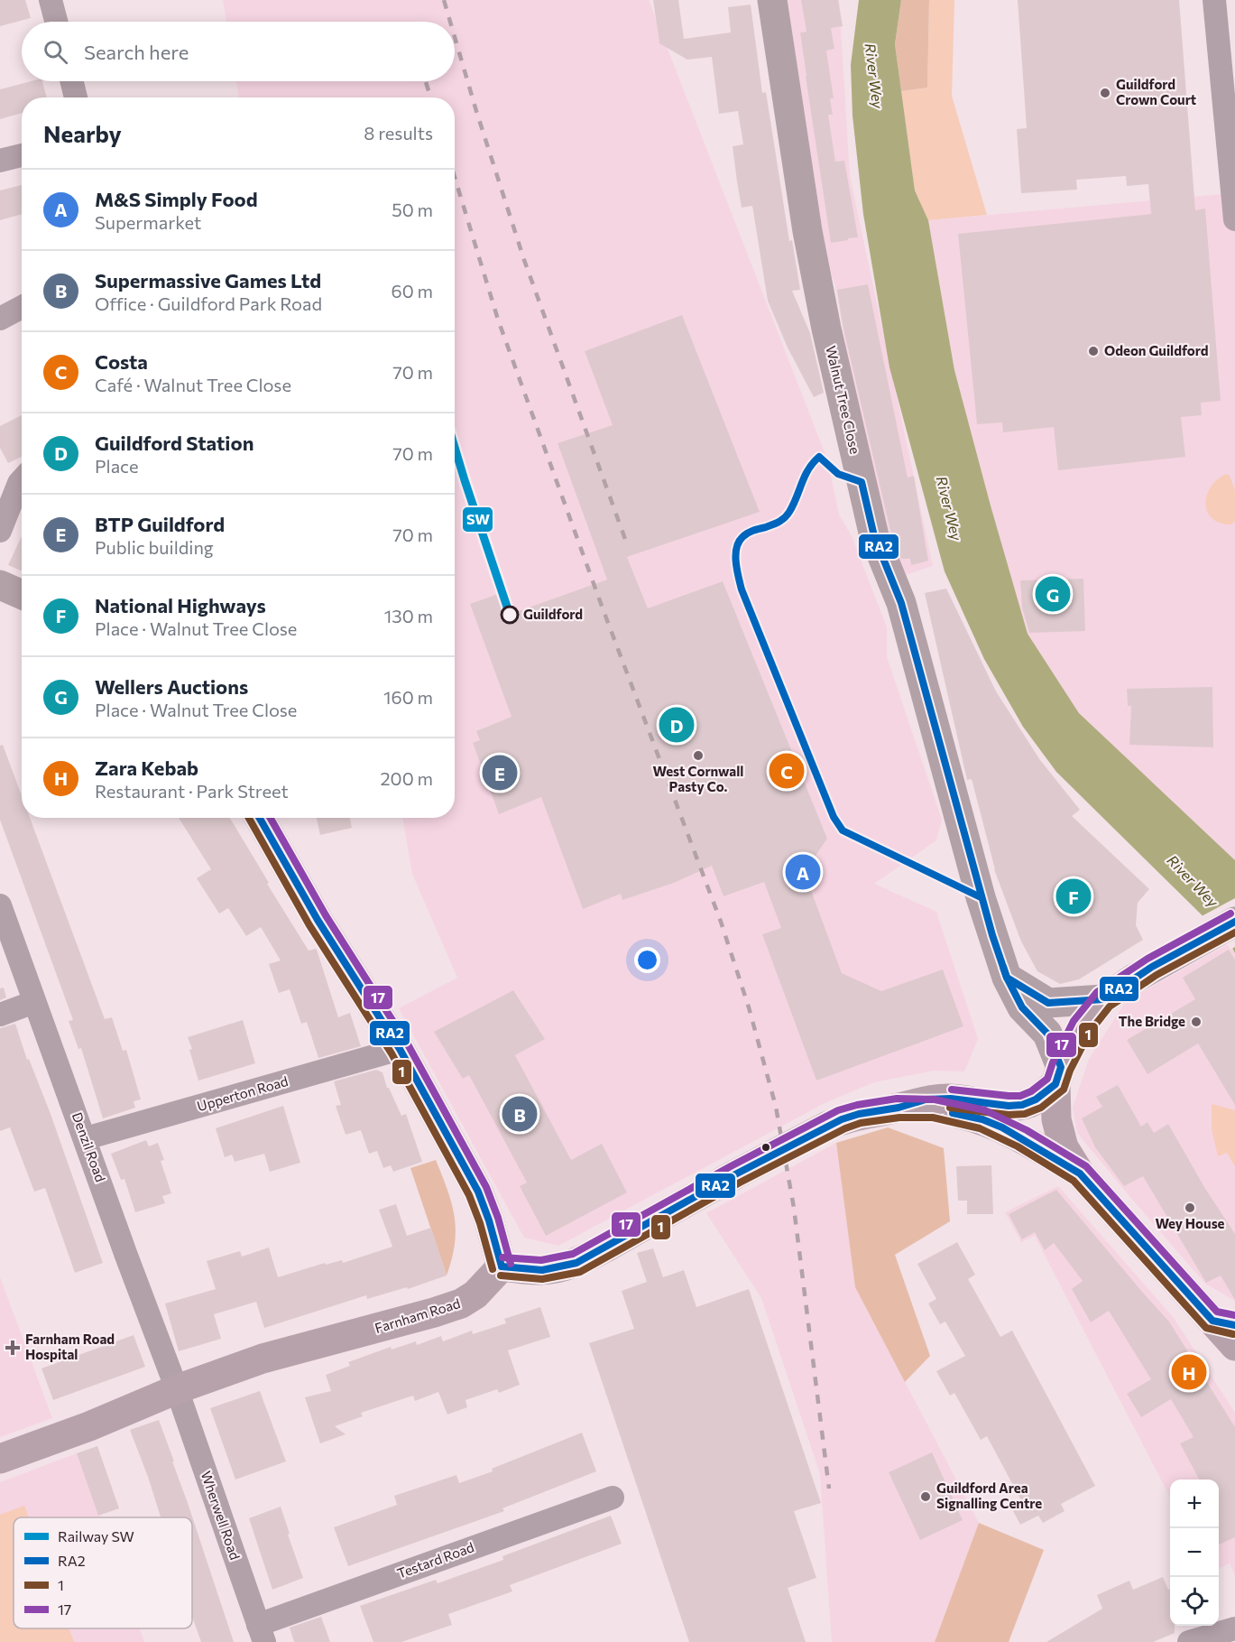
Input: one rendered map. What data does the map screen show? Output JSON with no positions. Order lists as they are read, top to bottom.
{
  "streets": {
    "main road": ["Farnham Road"],
    "street": [
      "Walnut Tree Close",
      "Upperton Road",
      "Denzil Road",
      "Wherwell Road",
      "Testard Road"
    ]
  },
  "crossings": [
    ["Upperton Road", "Denzil Road"],
    ["Denzil Road", "Farnham Road"],
    ["Denzil Road", "Wherwell Road"],
    ["Farnham Road", "Wherwell Road"],
    ["Wherwell Road", "Testard Road"]
  ],
  "water": ["River Wey"],
  "places": {
    "other": [
      "Guildford Crown Court",
      "Odeon Guildford",
      "Guildford",
      "West Cornwall Pasty Co.",
      "The Bridge",
      "Wey House",
      "Guildford Area Signalling Centre"
    ],
    "health": ["Farnham Road Hospital"]
  },
  "lines": [
    "rail line SW",
    "transit line RA2",
    "transit line 1",
    "transit line 17"
  ],
  "legend": [
    "Railway SW",
    "RA2",
    "1",
    "17"
  ],
  "page": {
    "search": "Search here",
    "heading": ["Nearby", "8 results"],
    "list": [
      {
        "mark": "A",
        "name": "M&S Simply Food",
        "note": "Supermarket",
        "value": "50 m"
      },
      {
        "mark": "B",
        "name": "Supermassive Games Ltd",
        "note": "Office · Guildford Park Road",
        "value": "60 m"
      },
      {
        "mark": "C",
        "name": "Costa",
        "note": "Café · Walnut Tree Close",
        "value": "70 m"
      },
      {
        "mark": "D",
        "name": "Guildford Station",
        "note": "Place",
        "value": "70 m"
      },
      {
        "mark": "E",
        "name": "BTP Guildford",
        "note": "Public building",
        "value": "70 m"
      },
      {
        "mark": "F",
        "name": "National Highways",
        "note": "Place · Walnut Tree Close",
        "value": "130 m"
      },
      {
        "mark": "G",
        "name": "Wellers Auctions",
        "note": "Place · Walnut Tree Close",
        "value": "160 m"
      },
      {
        "mark": "H",
        "name": "Zara Kebab",
        "note": "Restaurant · Park Street",
        "value": "200 m"
      }
    ],
    "pins": [
      "G",
      "D",
      "C",
      "E",
      "A",
      "F",
      "B",
      "H"
    ],
    "map_buttons": ["+", "−"]
  }
}
